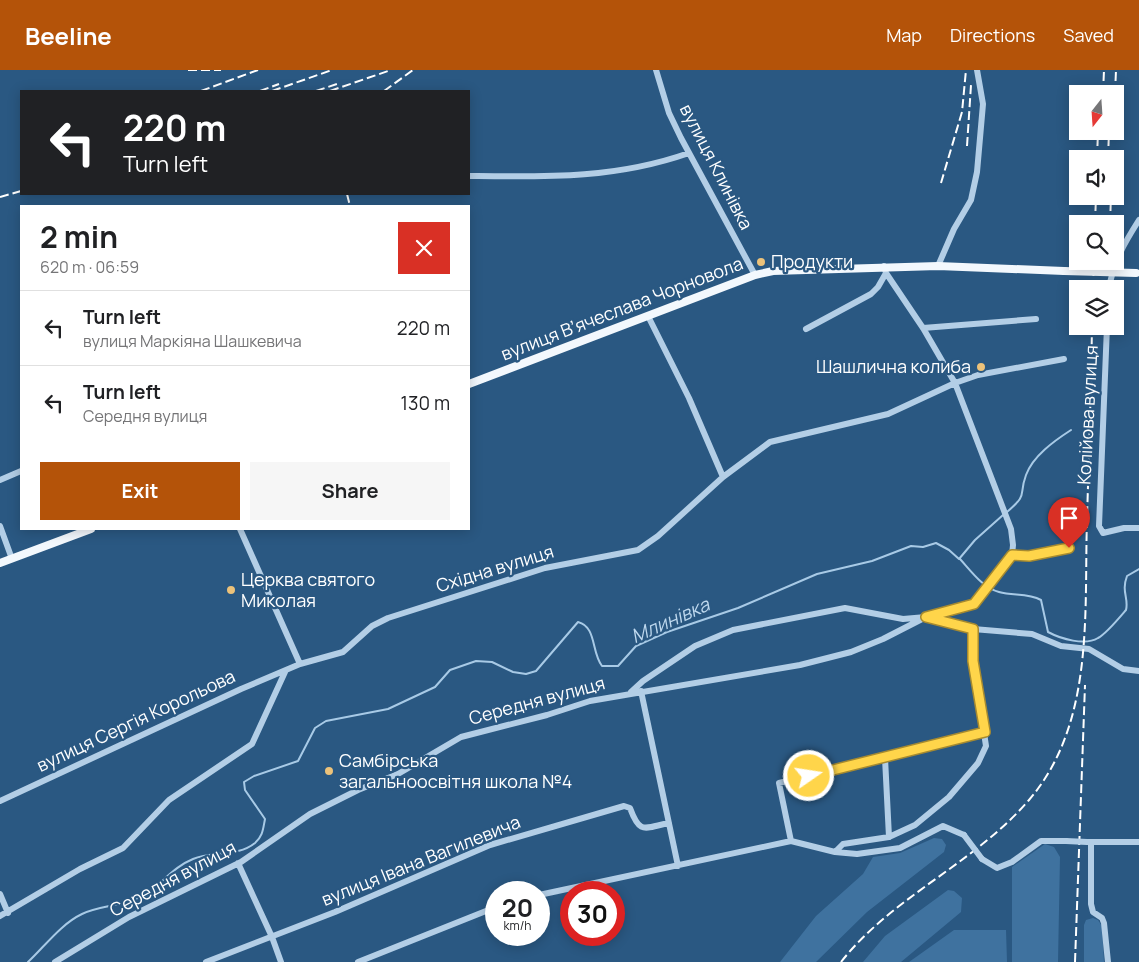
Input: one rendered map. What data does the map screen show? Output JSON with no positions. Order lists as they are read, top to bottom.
{
  "streets": {
    "main road": ["вулиця Вʼячеслава Чорновола"],
    "street": [
      "вулиця Клинівка",
      "Колійова вулиця",
      "Східна вулиця",
      "Середня вулиця",
      "вулиця Сергія Корольова",
      "вулиця Івана Вагилевича"
    ]
  },
  "crossings": [
    ["вулиця Клинівка", "вулиця Вʼячеслава Чорновола"],
    ["Східна вулиця", "вулиця Сергія Корольова"]
  ],
  "water": ["Млинівка"],
  "places": [
    "Продукти",
    "Шашлична колиба",
    "Церква святого Миколая",
    "Самбірська загальноосвітня школа №4"
  ],
  "north": "bottom",
  "page": {
    "header": "Beeline",
    "nav": ["Map", "Directions", "Saved"],
    "turn": ["220 m", "Turn left"],
    "heading": ["2 min", "620 m · 06:59"],
    "list": [
      {
        "name": "Turn left",
        "note": "вулиця Маркіяна Шашкевича",
        "value": "220 m"
      },
      {
        "name": "Turn left",
        "note": "Середня вулиця",
        "value": "130 m"
      }
    ],
    "buttons": ["Exit", "Share"],
    "speed": "20 km/h",
    "limit": "30"
  }
}
